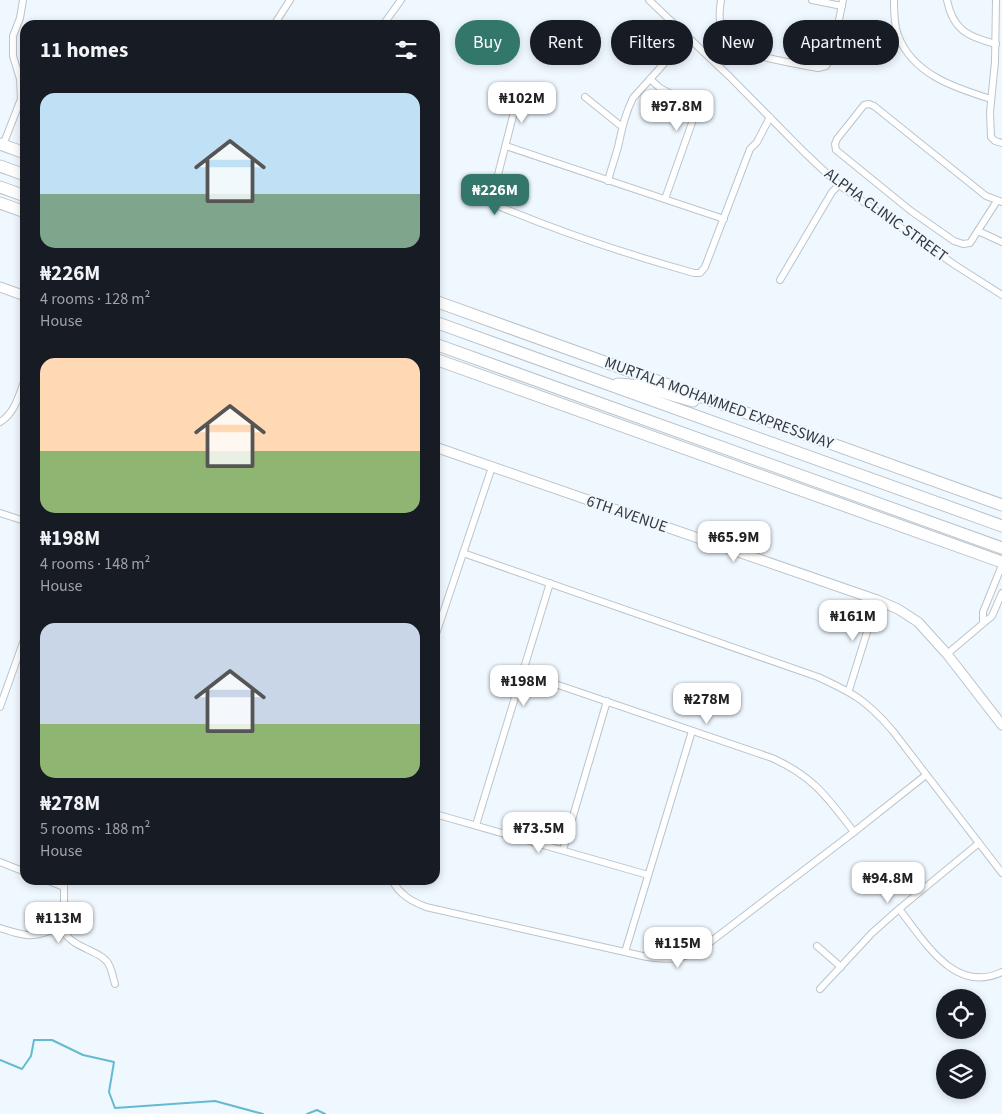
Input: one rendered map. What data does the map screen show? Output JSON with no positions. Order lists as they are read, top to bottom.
{
  "streets": {
    "highway": ["MURTALA MOHAMMED EXPRESSWAY"],
    "street": ["ALPHA CLINIC STREET", "6TH AVENUE"]
  },
  "page": {
    "chip": [
      "Buy",
      "Rent",
      "Filters",
      "New",
      "Apartment"
    ],
    "heading": "11 homes",
    "list": [
      {
        "name": "₦226M",
        "note": "4 rooms · 128 m² · House"
      },
      {
        "name": "₦198M",
        "note": "4 rooms · 148 m² · House"
      },
      {
        "name": "₦278M",
        "note": "5 rooms · 188 m² · House"
      }
    ],
    "price": [
      "₦102M",
      "₦97.8M",
      "₦226M",
      "₦65.9M",
      "₦161M",
      "₦198M",
      "₦278M",
      "₦73.5M",
      "₦94.8M",
      "₦113M",
      "₦115M"
    ]
  }
}
